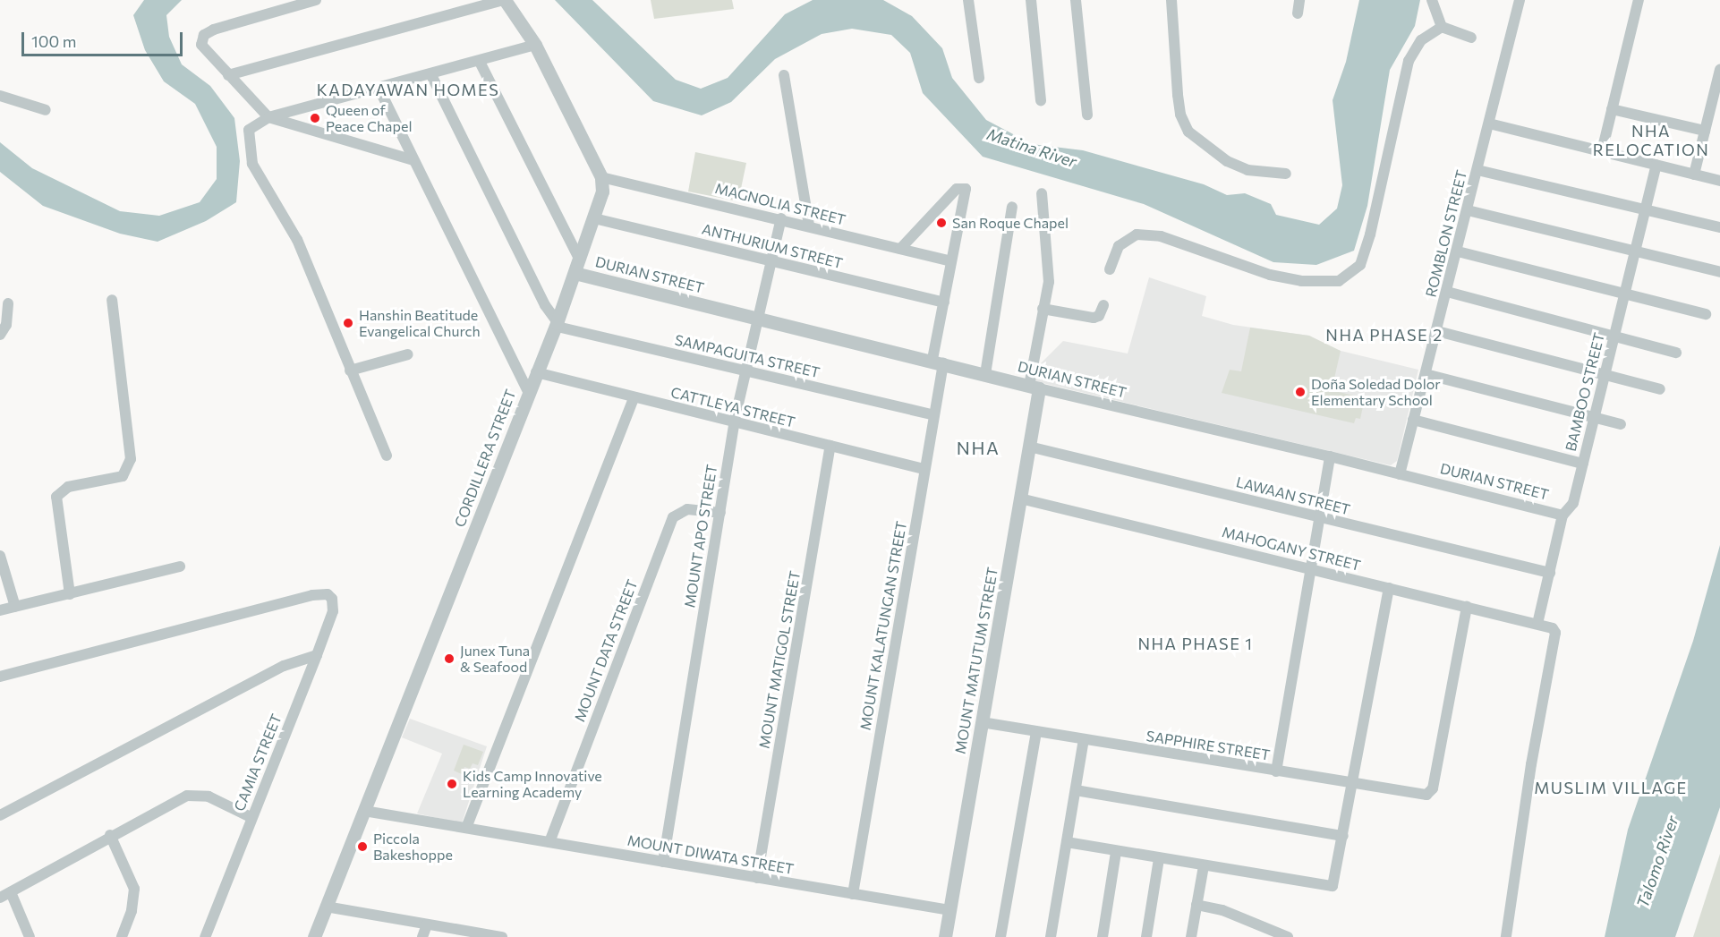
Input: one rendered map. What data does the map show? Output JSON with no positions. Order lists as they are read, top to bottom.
{
  "streets": {
    "street": [
      "MAGNOLIA STREET",
      "ROMBLON STREET",
      "ANTHURIUM STREET",
      "DURIAN STREET",
      "SAMPAGUITA STREET",
      "BAMBOO STREET",
      "CATTLEYA STREET",
      "CORDILLERA STREET",
      "LAWAAN STREET",
      "MOUNT APO STREET",
      "MAHOGANY STREET",
      "MOUNT KALATUNGAN STREET",
      "MOUNT DATA STREET",
      "MOUNT MATIGOL STREET",
      "MOUNT MATUTUM STREET",
      "SAPPHIRE STREET",
      "CAMIA STREET",
      "MOUNT DIWATA STREET"
    ]
  },
  "crossings": [
    ["MAGNOLIA STREET", "CORDILLERA STREET"],
    ["MAGNOLIA STREET", "MOUNT APO STREET"],
    ["MAGNOLIA STREET", "MOUNT KALATUNGAN STREET"],
    ["ROMBLON STREET", "DURIAN STREET"],
    ["ANTHURIUM STREET", "CORDILLERA STREET"],
    ["ANTHURIUM STREET", "MOUNT APO STREET"],
    ["ANTHURIUM STREET", "MOUNT KALATUNGAN STREET"],
    ["DURIAN STREET", "BAMBOO STREET"],
    ["DURIAN STREET", "CORDILLERA STREET"],
    ["DURIAN STREET", "MOUNT APO STREET"],
    ["DURIAN STREET", "MOUNT KALATUNGAN STREET"],
    ["DURIAN STREET", "MOUNT MATUTUM STREET"],
    ["SAMPAGUITA STREET", "CORDILLERA STREET"],
    ["SAMPAGUITA STREET", "MOUNT APO STREET"],
    ["SAMPAGUITA STREET", "MOUNT KALATUNGAN STREET"],
    ["BAMBOO STREET", "LAWAAN STREET"],
    ["BAMBOO STREET", "MAHOGANY STREET"],
    ["CATTLEYA STREET", "CORDILLERA STREET"],
    ["CATTLEYA STREET", "MOUNT APO STREET"],
    ["CATTLEYA STREET", "MOUNT KALATUNGAN STREET"],
    ["CATTLEYA STREET", "MOUNT MATIGOL STREET"],
    ["CORDILLERA STREET", "MOUNT DIWATA STREET"],
    ["LAWAAN STREET", "MOUNT MATUTUM STREET"],
    ["MOUNT APO STREET", "MOUNT DATA STREET"],
    ["MOUNT APO STREET", "MOUNT DIWATA STREET"],
    ["MAHOGANY STREET", "MOUNT MATUTUM STREET"],
    ["MAHOGANY STREET", "SAPPHIRE STREET"],
    ["MOUNT KALATUNGAN STREET", "MOUNT DIWATA STREET"],
    ["MOUNT DATA STREET", "MOUNT DIWATA STREET"],
    ["MOUNT MATIGOL STREET", "MOUNT DIWATA STREET"],
    ["MOUNT MATUTUM STREET", "SAPPHIRE STREET"],
    ["MOUNT MATUTUM STREET", "MOUNT DIWATA STREET"]
  ],
  "districts": [
    "KADAYAWAN HOMES",
    "NHA RELOCATION",
    "NHA PHASE 2",
    "NHA",
    "NHA PHASE 1",
    "MUSLIM VILLAGE"
  ],
  "water": ["Matina River", "Talomo River"],
  "places": [
    "Queen of Peace Chapel",
    "San Roque Chapel",
    "Hanshin Beatitude Evangelical Church",
    "Doña Soledad Dolor Elementary School",
    "Junex Tuna & Seafood",
    "Kids Camp Innovative Learning Academy",
    "Piccola Bakeshoppe"
  ],
  "scale_bar": "100 m"
}
